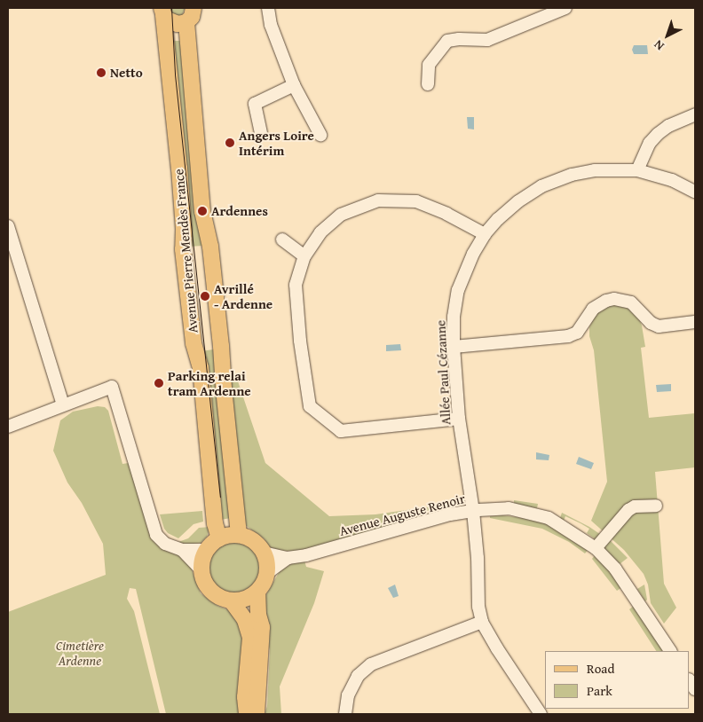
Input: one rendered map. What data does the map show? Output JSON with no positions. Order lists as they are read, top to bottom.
{
  "streets": {
    "main road": ["Avenue Pierre Mendès France"],
    "street": ["Allée Paul Cézanne", "Avenue Auguste Renoir"]
  },
  "crossings": [
    ["Avenue Pierre Mendès France", "Avenue Auguste Renoir"],
    ["Allée Paul Cézanne", "Avenue Auguste Renoir"]
  ],
  "parks": ["Cimetière Ardenne"],
  "places": [
    "Netto",
    "Angers Loire Intérim",
    "Ardennes",
    "Avrillé - Ardenne",
    "Parking relai tram Ardenne"
  ],
  "legend": ["Road", "Park"],
  "north": "bottom left"
}
